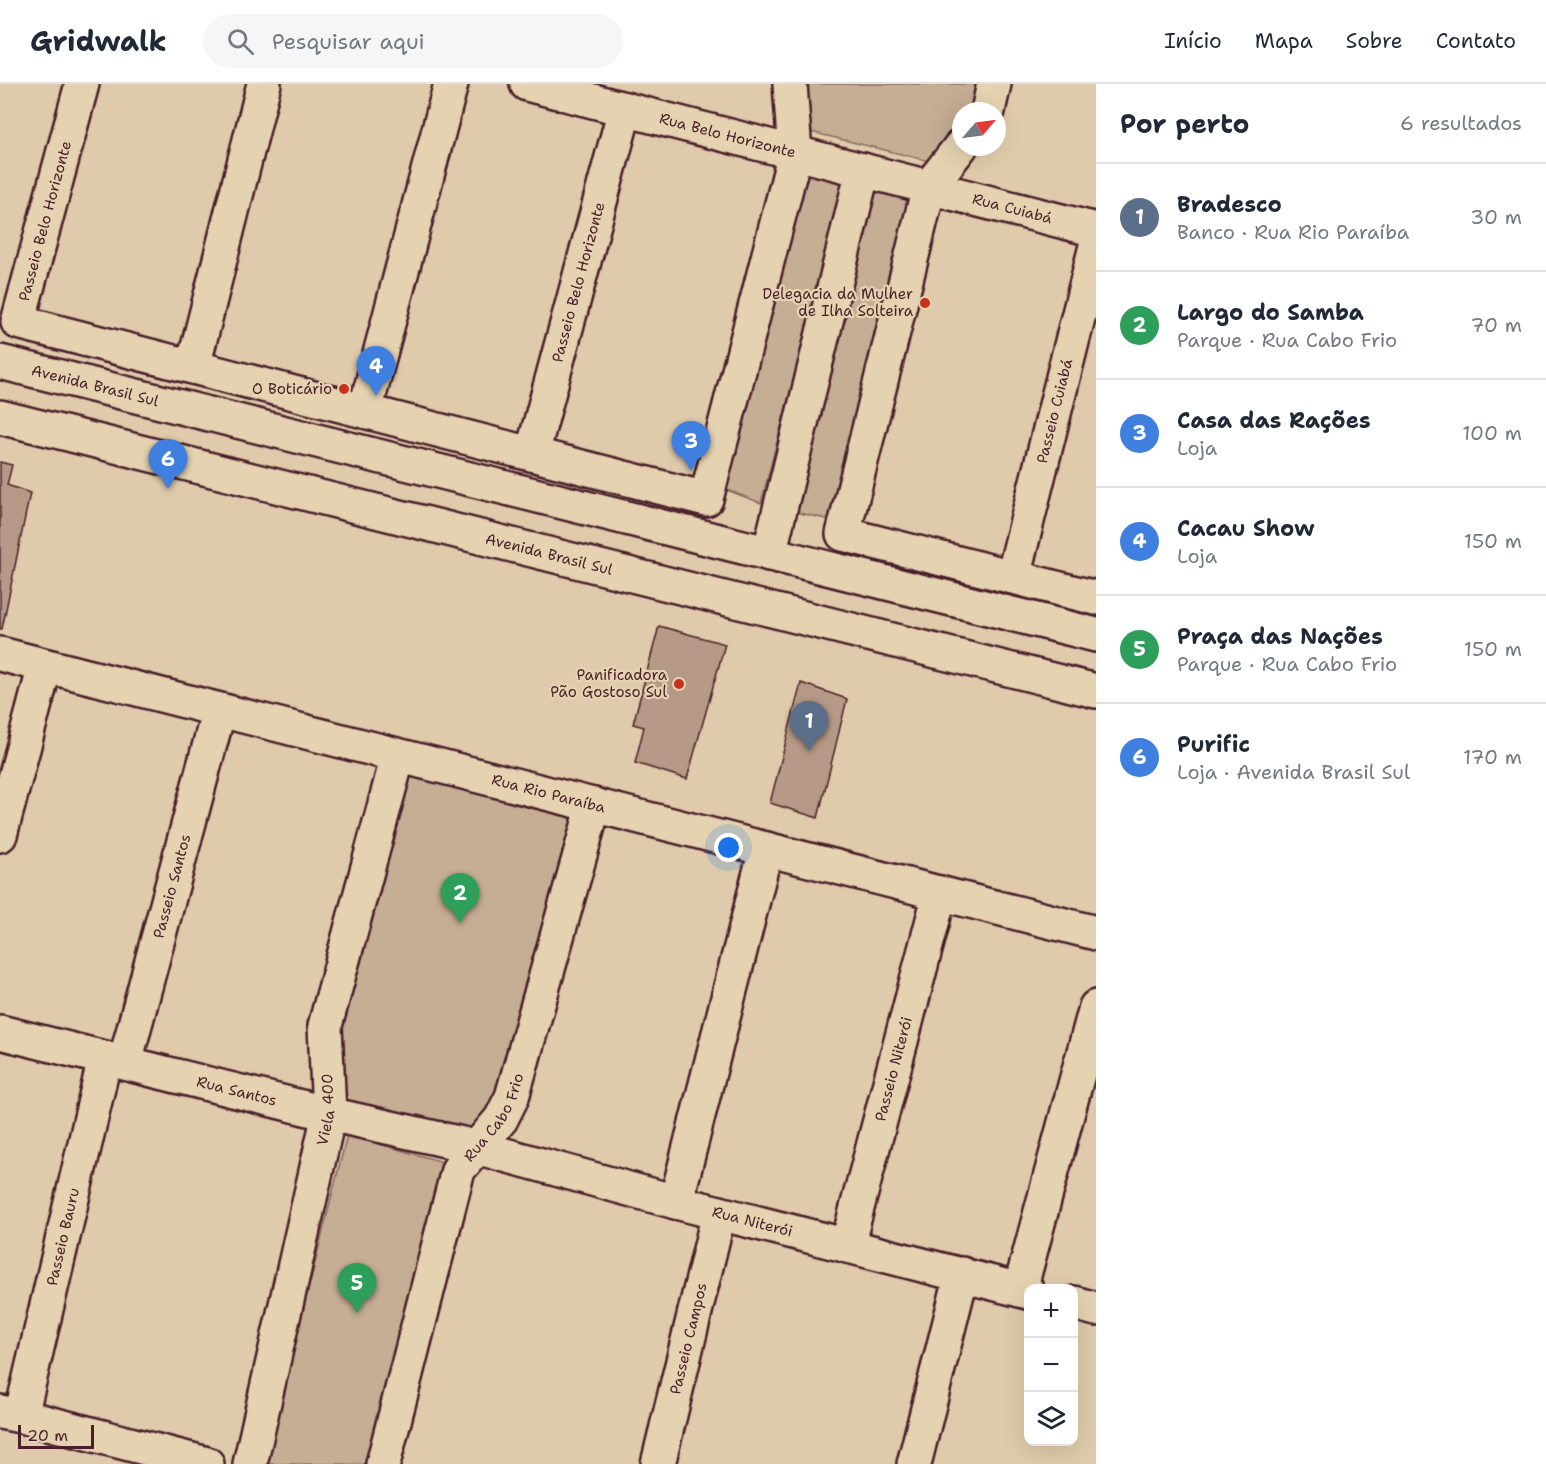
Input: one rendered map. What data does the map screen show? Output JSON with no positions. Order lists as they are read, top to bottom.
{
  "streets": {
    "street": [
      "Rua Belo Horizonte",
      "Rua Cuiabá",
      "Passeio Belo Horizonte",
      "Avenida Brasil Sul",
      "Passeio Cuiabá",
      "Rua Rio Paraíba",
      "Passeio Santos",
      "Passeio Niterói",
      "Rua Santos",
      "Viela 400",
      "Rua Cabo Frio",
      "Rua Niterói",
      "Passeio Bauru",
      "Passeio Campos"
    ]
  },
  "crossings": [
    ["Rua Belo Horizonte", "Rua Cuiabá"],
    ["Rua Belo Horizonte", "Passeio Belo Horizonte"],
    ["Rua Rio Paraíba", "Passeio Santos"],
    ["Rua Rio Paraíba", "Passeio Niterói"],
    ["Rua Rio Paraíba", "Viela 400"],
    ["Rua Rio Paraíba", "Rua Cabo Frio"],
    ["Passeio Santos", "Rua Santos"],
    ["Passeio Santos", "Passeio Bauru"],
    ["Passeio Niterói", "Rua Niterói"],
    ["Rua Santos", "Viela 400"],
    ["Rua Santos", "Rua Cabo Frio"],
    ["Rua Santos", "Rua Niterói"],
    ["Rua Santos", "Passeio Bauru"],
    ["Rua Cabo Frio", "Rua Niterói"],
    ["Rua Niterói", "Passeio Campos"]
  ],
  "places": ["Delegacia da Mulher de Ilha Solteira", "O Boticário", "Panificadora Pão Gostoso Sul"],
  "scale_bar": "20 m",
  "north": "top right",
  "page": {
    "header": "Gridwalk",
    "search": "Pesquisar aqui",
    "nav": [
      "Início",
      "Mapa",
      "Sobre",
      "Contato"
    ],
    "heading": ["Por perto", "6 resultados"],
    "list": [
      {
        "mark": "1",
        "name": "Bradesco",
        "note": "Banco · Rua Rio Paraíba",
        "value": "30 m"
      },
      {
        "mark": "2",
        "name": "Largo do Samba",
        "note": "Parque · Rua Cabo Frio",
        "value": "70 m"
      },
      {
        "mark": "3",
        "name": "Casa das Rações",
        "note": "Loja",
        "value": "100 m"
      },
      {
        "mark": "4",
        "name": "Cacau Show",
        "note": "Loja",
        "value": "150 m"
      },
      {
        "mark": "5",
        "name": "Praça das Nações",
        "note": "Parque · Rua Cabo Frio",
        "value": "150 m"
      },
      {
        "mark": "6",
        "name": "Purific",
        "note": "Loja · Avenida Brasil Sul",
        "value": "170 m"
      }
    ],
    "pins": [
      "4",
      "3",
      "6",
      "1",
      "2",
      "5"
    ],
    "map_buttons": ["+", "−"],
    "scale": "20 m"
  }
}
